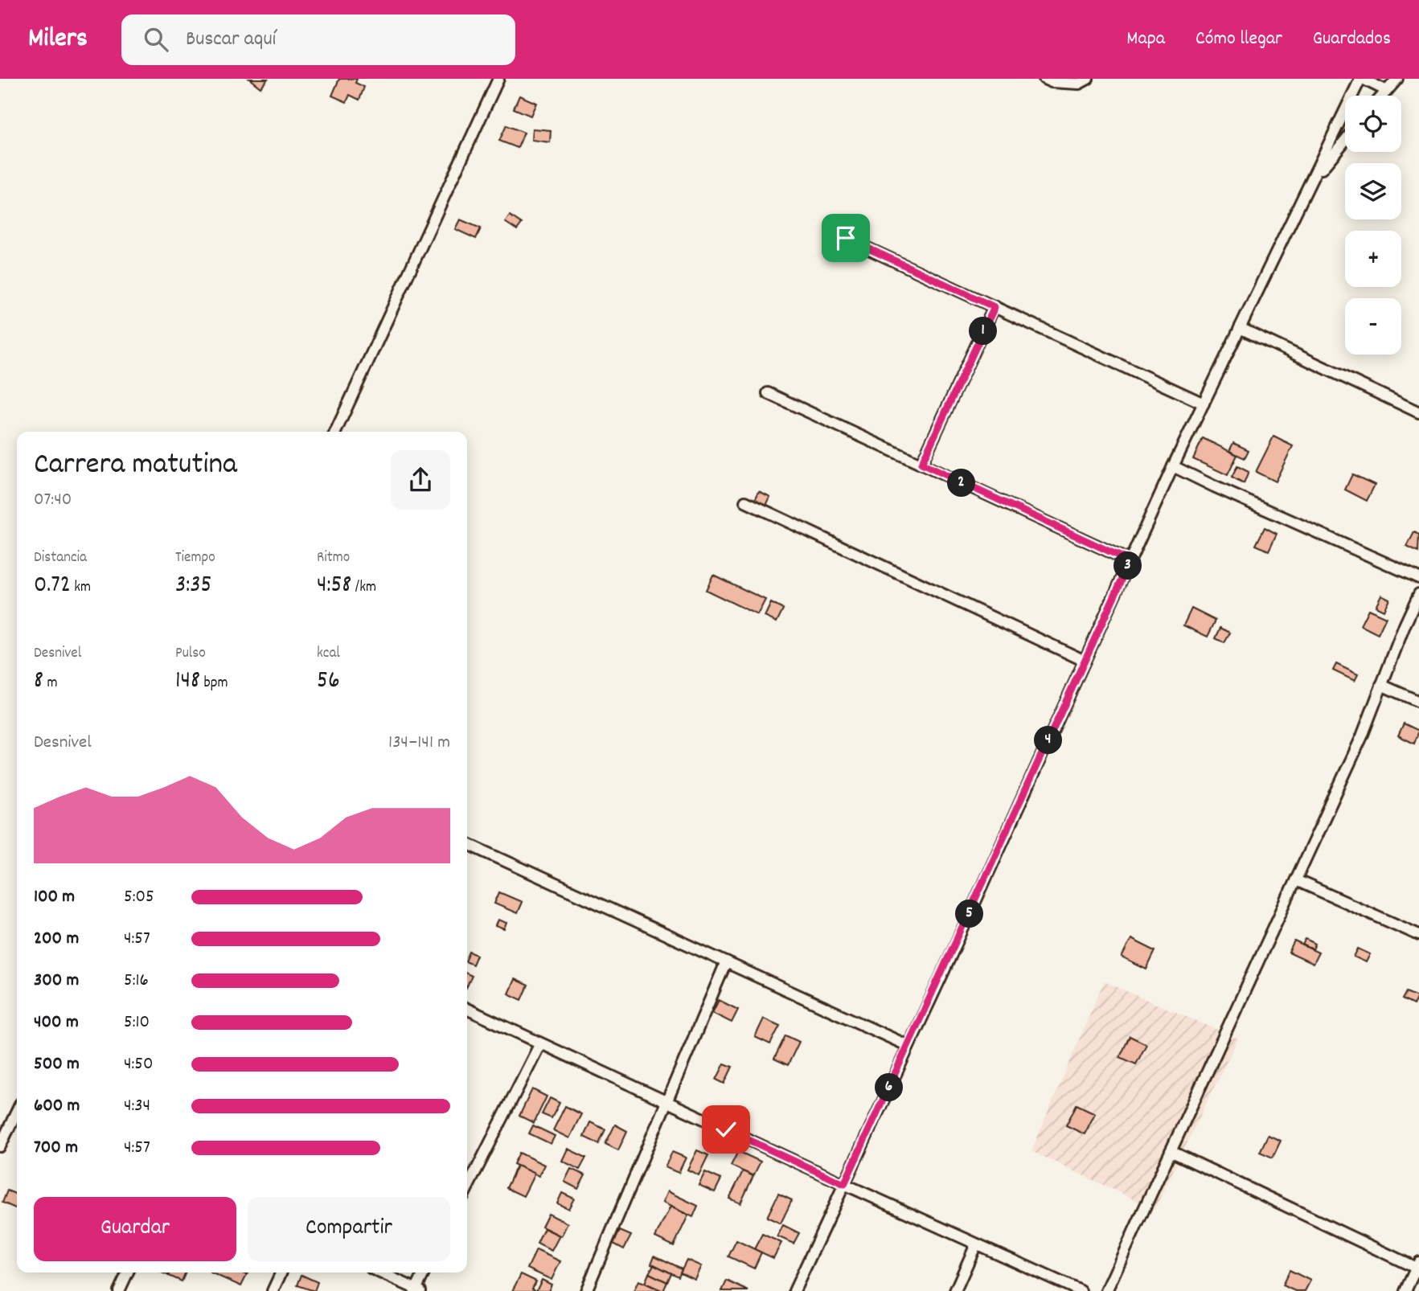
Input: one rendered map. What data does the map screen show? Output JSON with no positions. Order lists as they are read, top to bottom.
{
  "page": {
    "header": "Milers",
    "search": "Buscar aquí",
    "nav": ["Mapa", "Cómo llegar", "Guardados"],
    "map_buttons": ["+", "−"],
    "pins": [
      "1",
      "2",
      "3",
      "4",
      "5",
      "6"
    ],
    "heading": ["Carrera matutina", "07:40"],
    "stats": [
      ["Distancia", "0.72 km"],
      ["Tiempo", "3:35"],
      ["Ritmo", "4:58 /km"],
      ["Desnivel", "8 m"],
      ["Pulso", "148 bpm"],
      ["kcal", "56"]
    ],
    "chart": ["Desnivel", "134–141 m"],
    "list": [
      {
        "name": "100 m",
        "note": "5:05"
      },
      {
        "name": "200 m",
        "note": "4:57"
      },
      {
        "name": "300 m",
        "note": "5:16"
      },
      {
        "name": "400 m",
        "note": "5:10"
      },
      {
        "name": "500 m",
        "note": "4:50"
      },
      {
        "name": "600 m",
        "note": "4:34"
      },
      {
        "name": "700 m",
        "note": "4:57"
      }
    ],
    "buttons": ["Guardar", "Compartir"]
  }
}
